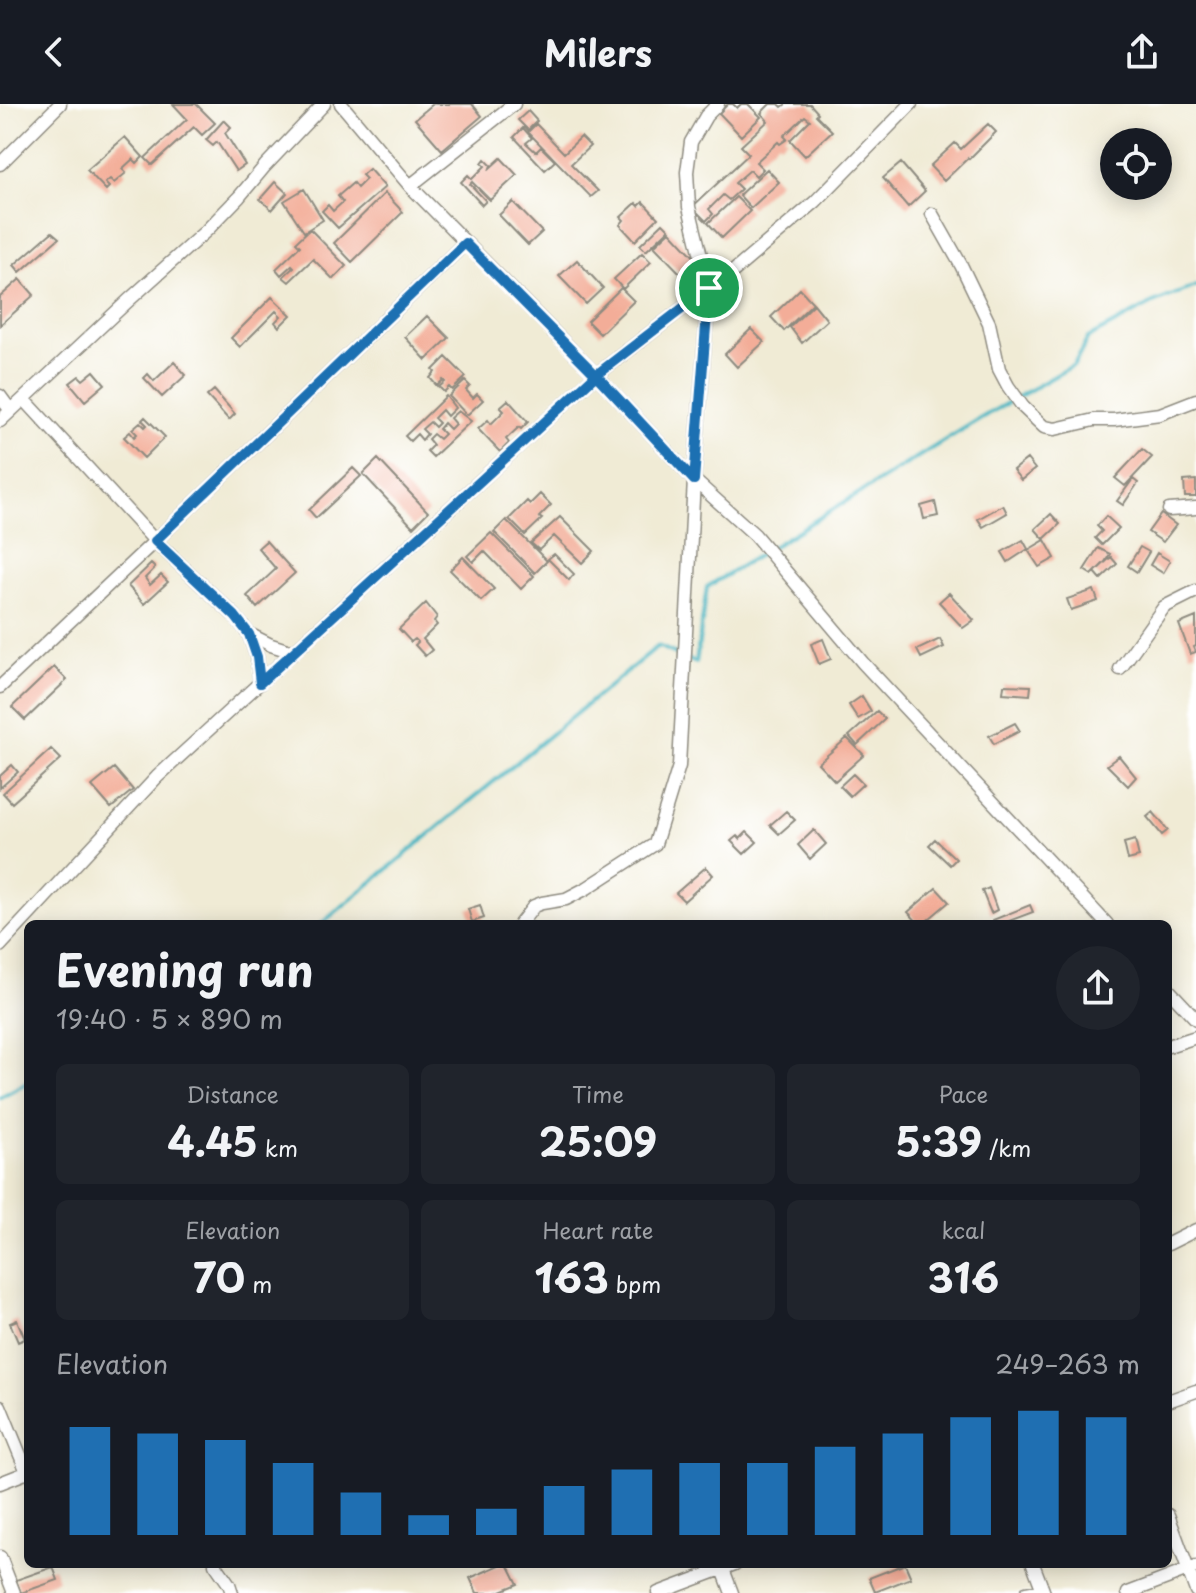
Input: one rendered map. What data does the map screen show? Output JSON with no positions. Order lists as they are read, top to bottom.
{
  "page": {
    "header": "Milers",
    "heading": ["Evening run", "19:40 · 5 × 890 m"],
    "stats": [
      ["Distance", "4.45 km"],
      ["Time", "25:09"],
      ["Pace", "5:39 /km"],
      ["Elevation", "70 m"],
      ["Heart rate", "163 bpm"],
      ["kcal", "316"]
    ],
    "chart": ["Elevation", "249–263 m"]
  }
}
